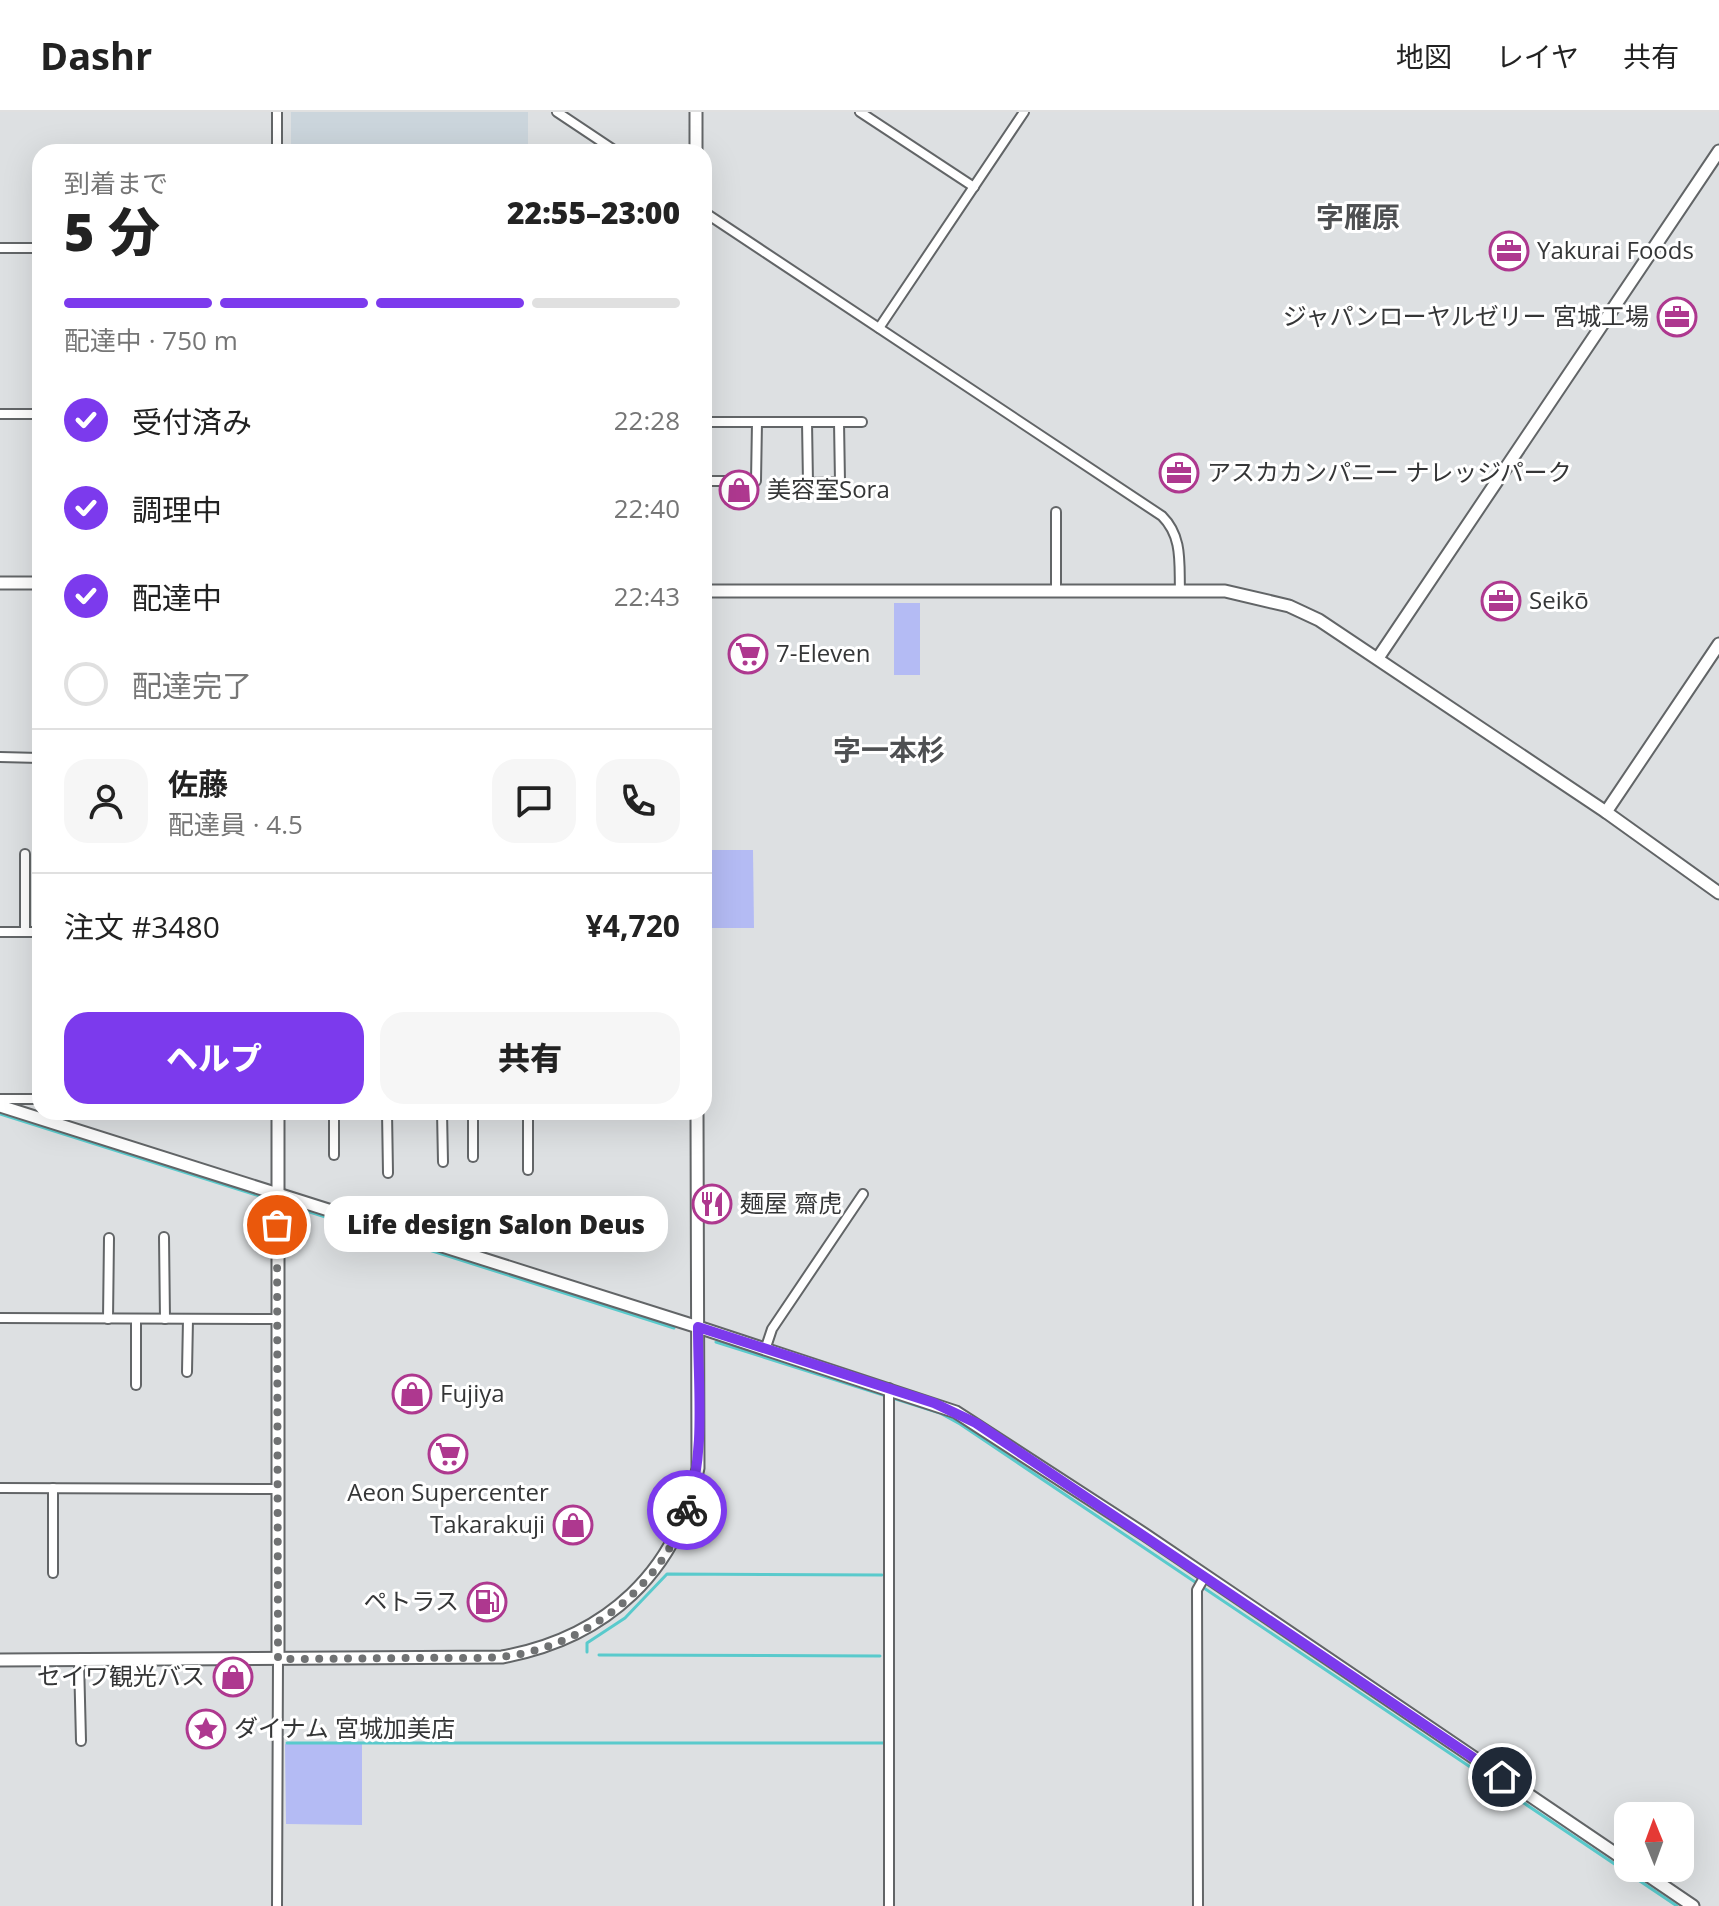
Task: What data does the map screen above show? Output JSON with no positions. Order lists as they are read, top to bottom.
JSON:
{
  "districts": ["字雁原", "字一本杉"],
  "places": {
    "office": [
      "Yakurai Foods",
      "ジャパンローヤルゼリー 宮城工場",
      "アスカカンパニー ナレッジパーク",
      "Seikō"
    ],
    "shop": [
      "美容室Sora",
      "Fujiya",
      "Takarakuji",
      "セイワ観光バス"
    ],
    "supermarket": ["7-Eleven", "Aeon Supercenter"],
    "restaurant": ["麺屋 齋虎"],
    "other": ["Life design Salon Deus"],
    "fuel station": ["ペトラス"],
    "place": ["ダイナム 宮城加美店"]
  },
  "north": "top",
  "page": {
    "header": "Dashr",
    "nav": ["地図", "レイヤ", "共有"],
    "heading": ["5 分", "到着まで", "22:55–23:00"],
    "panel": [
      "佐藤",
      "配達員 · 4.5",
      "注文 #3480",
      "¥4,720"
    ],
    "bar": "配達中 · 750 m",
    "list": [
      ["受付済み", "22:28"],
      ["調理中", "22:40"],
      ["配達中", "22:43"],
      "配達完了"
    ],
    "buttons": ["ヘルプ", "共有"],
    "bubble": "Life design Salon Deus"
  }
}
